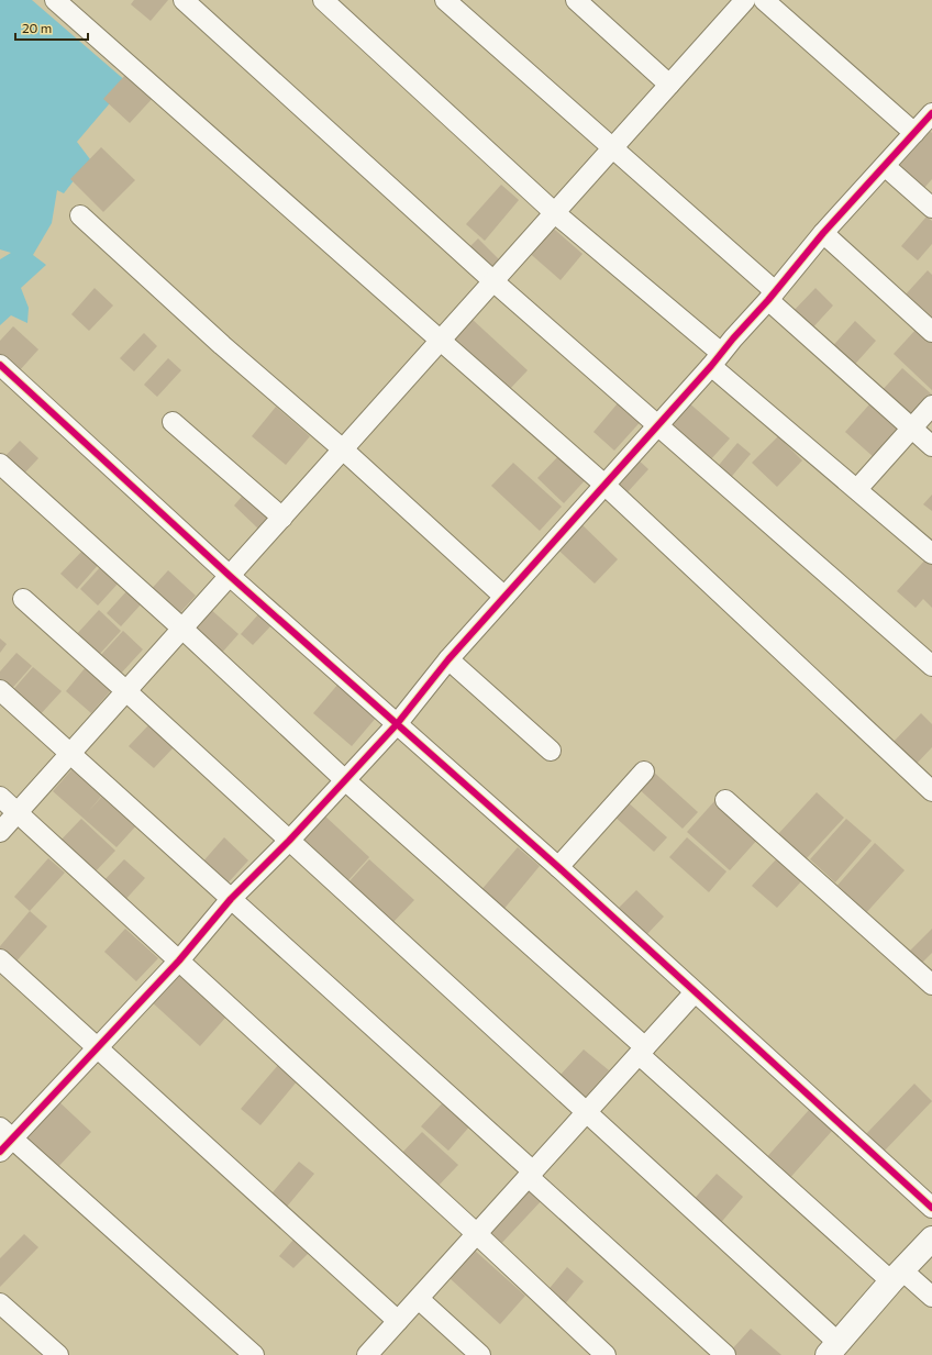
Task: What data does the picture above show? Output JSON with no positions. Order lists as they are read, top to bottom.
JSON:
{
  "scale_bar": "20 m"
}
